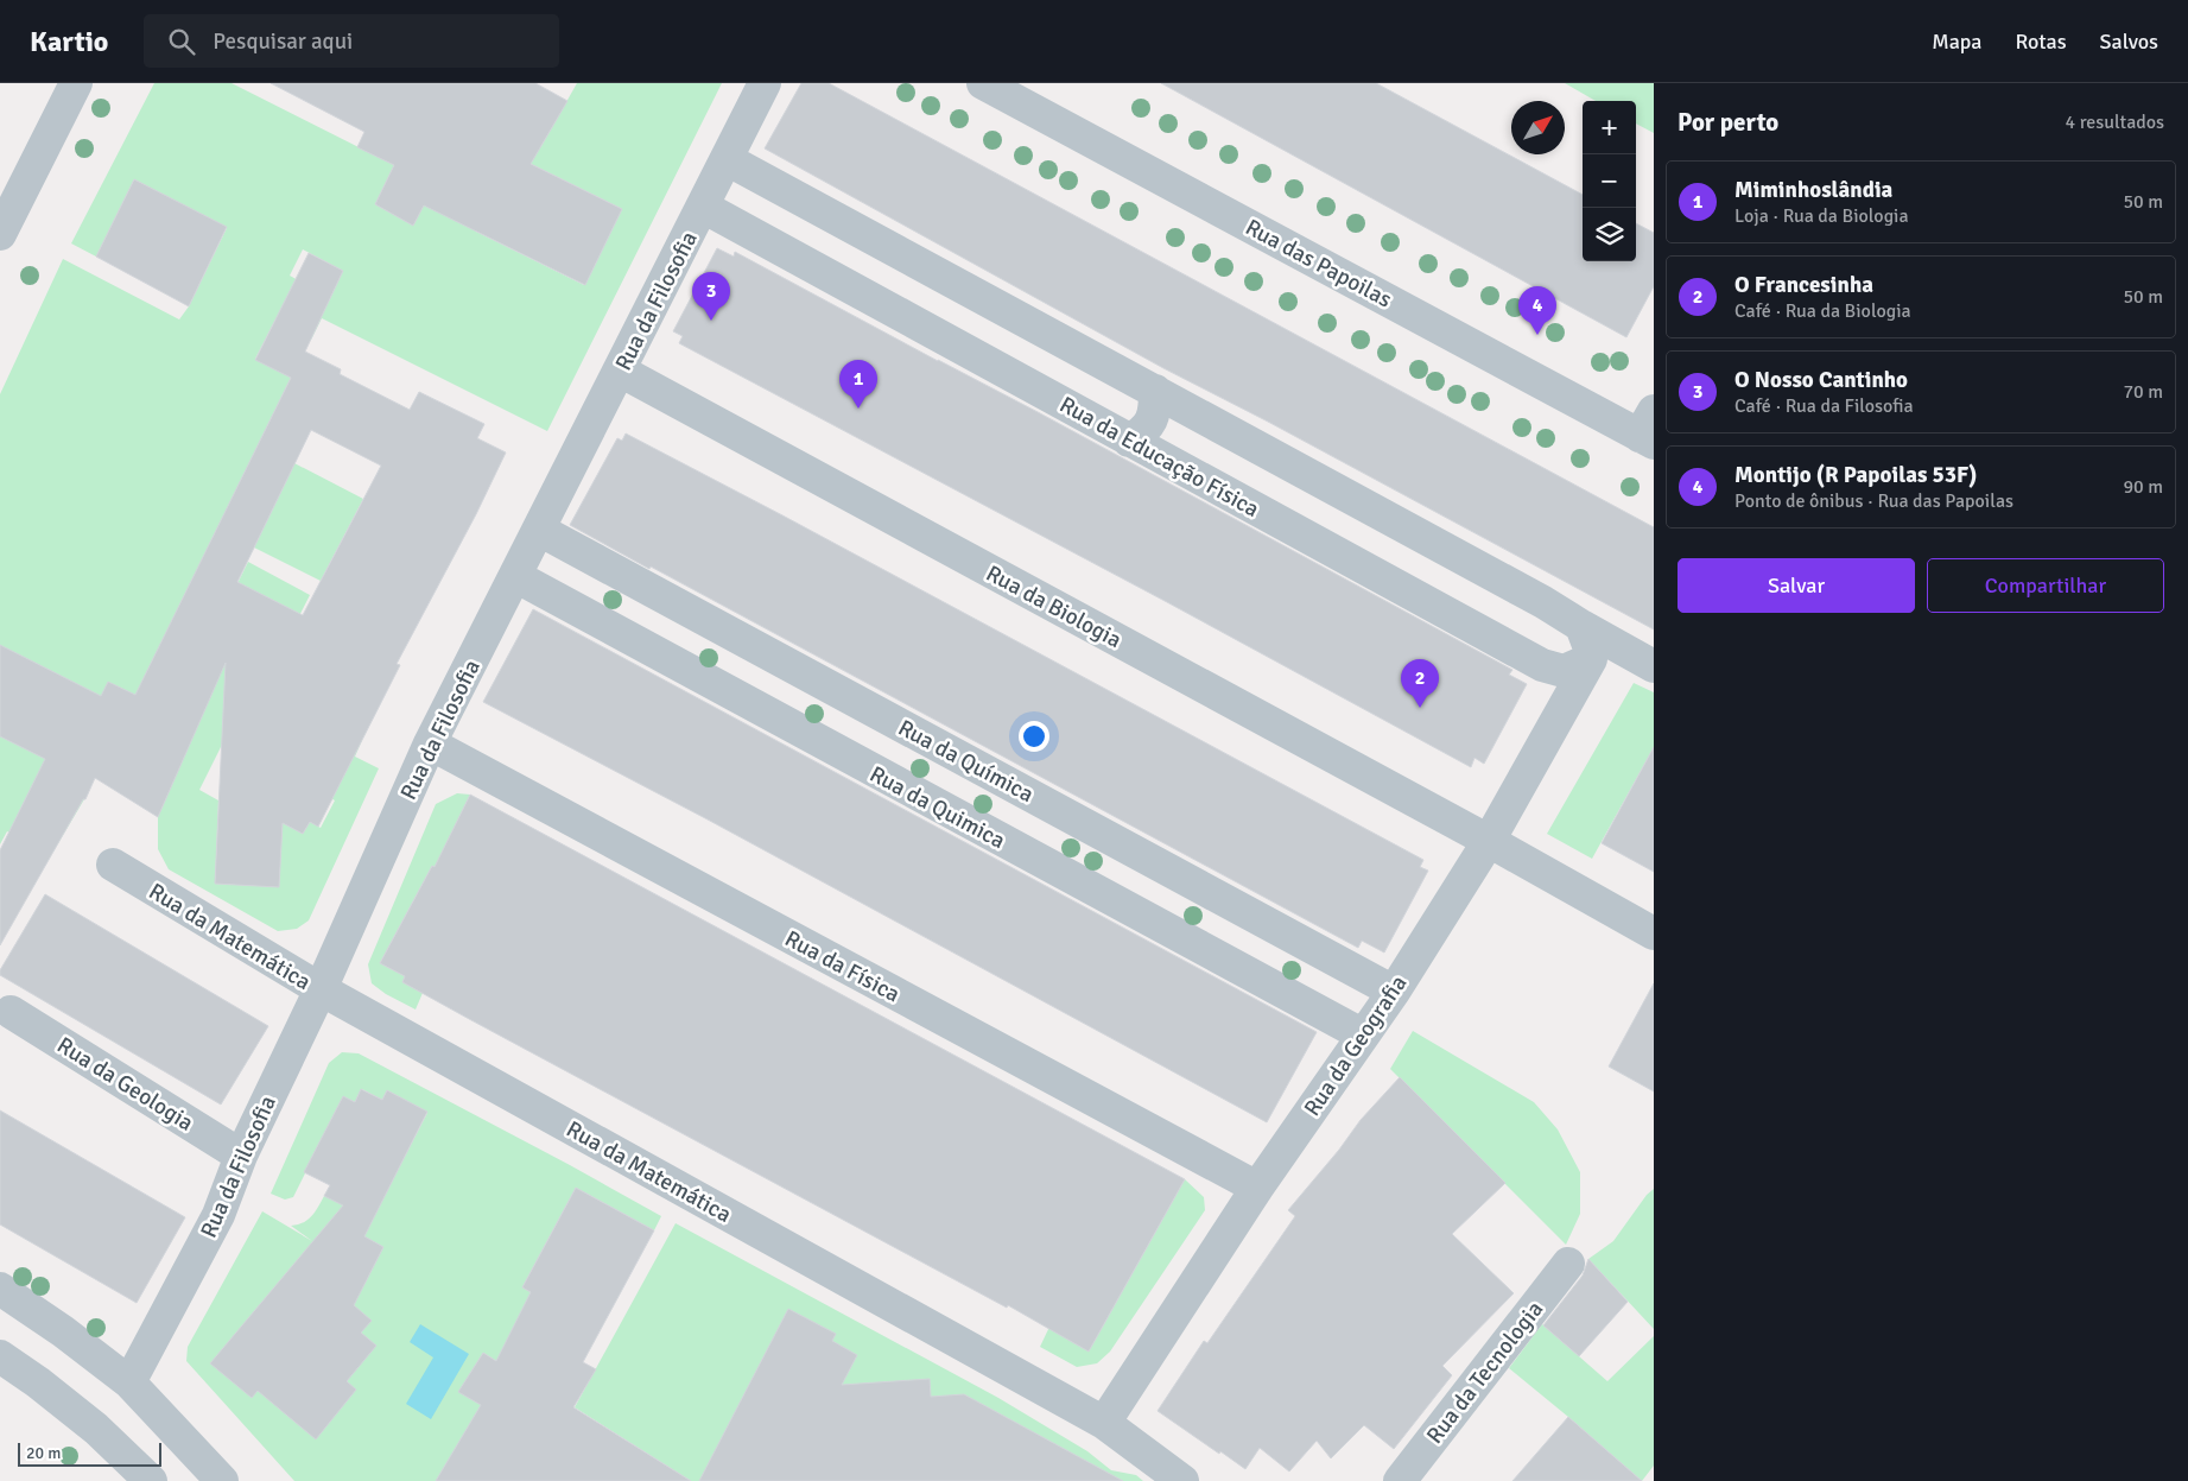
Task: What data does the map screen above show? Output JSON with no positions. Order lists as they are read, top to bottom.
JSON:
{
  "streets": {
    "street": [
      "Rua das Papoilas",
      "Rua da Filosofia",
      "Rua da Educação Física",
      "Rua da Biologia",
      "Rua da Química",
      "Rua da Quimica",
      "Rua da Matemática",
      "Rua da Física",
      "Rua da Geografia",
      "Rua da Geologia",
      "Rua da Tecnologia"
    ]
  },
  "crossings": [
    ["Rua da Filosofia", "Rua da Educação Física"],
    ["Rua da Filosofia", "Rua da Biologia"],
    ["Rua da Filosofia", "Rua da Química"],
    ["Rua da Filosofia", "Rua da Quimica"],
    ["Rua da Filosofia", "Rua da Matemática"],
    ["Rua da Filosofia", "Rua da Física"],
    ["Rua da Filosofia", "Rua da Geologia"],
    ["Rua da Educação Física", "Rua da Geografia"],
    ["Rua da Biologia", "Rua da Geografia"],
    ["Rua da Química", "Rua da Geografia"],
    ["Rua da Quimica", "Rua da Geografia"],
    ["Rua da Matemática", "Rua da Geografia"],
    ["Rua da Física", "Rua da Geografia"]
  ],
  "scale_bar": "20 m",
  "north": "top right",
  "page": {
    "header": "Kartio",
    "search": "Pesquisar aqui",
    "nav": ["Mapa", "Rotas", "Salvos"],
    "heading": ["Por perto", "4 resultados"],
    "map_buttons": ["+", "−"],
    "list": [
      {
        "mark": "1",
        "name": "Miminhoslândia",
        "note": "Loja · Rua da Biologia",
        "value": "50 m"
      },
      {
        "mark": "2",
        "name": "O Francesinha",
        "note": "Café · Rua da Biologia",
        "value": "50 m"
      },
      {
        "mark": "3",
        "name": "O Nosso Cantinho",
        "note": "Café · Rua da Filosofia",
        "value": "70 m"
      },
      {
        "mark": "4",
        "name": "Montijo (R Papoilas 53F)",
        "note": "Ponto de ônibus · Rua das Papoilas",
        "value": "90 m"
      }
    ],
    "pins": [
      "3",
      "4",
      "1",
      "2"
    ],
    "buttons": ["Salvar", "Compartilhar"],
    "scale": "20 m"
  }
}
